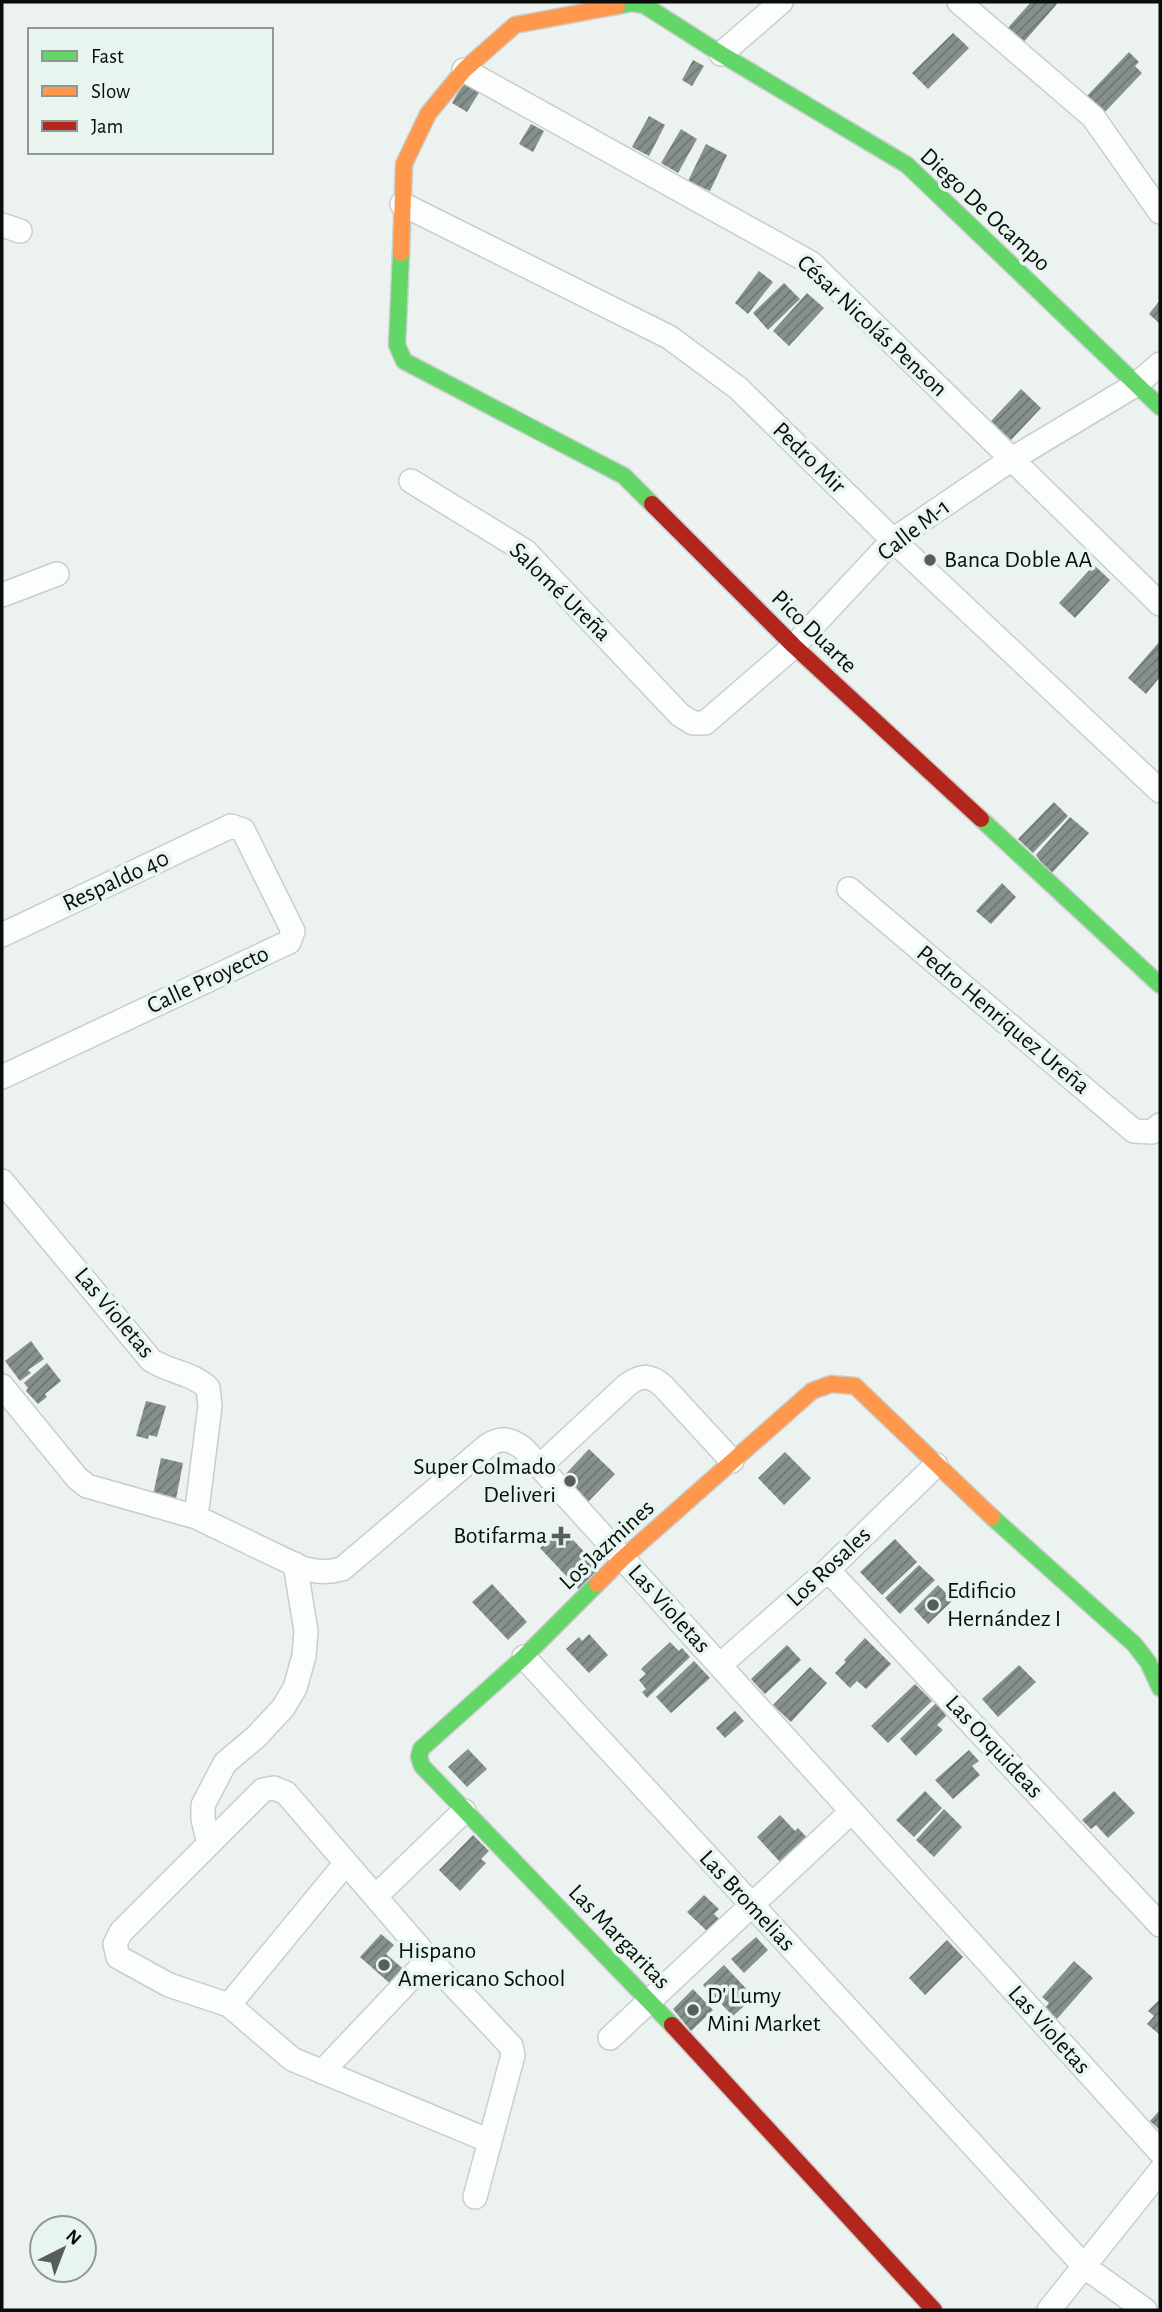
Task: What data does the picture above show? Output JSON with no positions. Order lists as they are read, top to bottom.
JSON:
{
  "streets": {
    "street": [
      "Diego De Ocampo",
      "César Nicolás Penson",
      "Pedro Mir",
      "Calle M-1",
      "Salomé Ureña",
      "Pico Duarte",
      "Respaldo 40",
      "Calle Proyecto",
      "Pedro Henriquez Ureña",
      "Las Violetas",
      "Los Jazmines",
      "Los Rosales",
      "Las Orquideas",
      "Las Bromelias",
      "Las Margaritas"
    ]
  },
  "crossings": [
    ["Diego De Ocampo", "César Nicolás Penson"],
    ["Diego De Ocampo", "Pedro Mir"],
    ["Diego De Ocampo", "Calle M-1"],
    ["Diego De Ocampo", "Pico Duarte"],
    ["César Nicolás Penson", "Calle M-1"],
    ["Pedro Mir", "Calle M-1"],
    ["Calle M-1", "Salomé Ureña"],
    ["Calle M-1", "Pico Duarte"],
    ["Respaldo 40", "Calle Proyecto"],
    ["Las Violetas", "Los Jazmines"],
    ["Las Violetas", "Los Rosales"],
    ["Los Jazmines", "Los Rosales"],
    ["Los Jazmines", "Las Bromelias"],
    ["Los Jazmines", "Las Margaritas"],
    ["Los Rosales", "Las Orquideas"]
  ],
  "places": {
    "other": [
      "Banca Doble AA",
      "Super Colmado Deliveri",
      "Edificio Hernández I",
      "Hispano Americano School",
      "D' Lumy Mini Market"
    ],
    "health": ["Botifarma"]
  },
  "legend": ["Fast", "Slow", "Jam"],
  "north": "top right"
}
